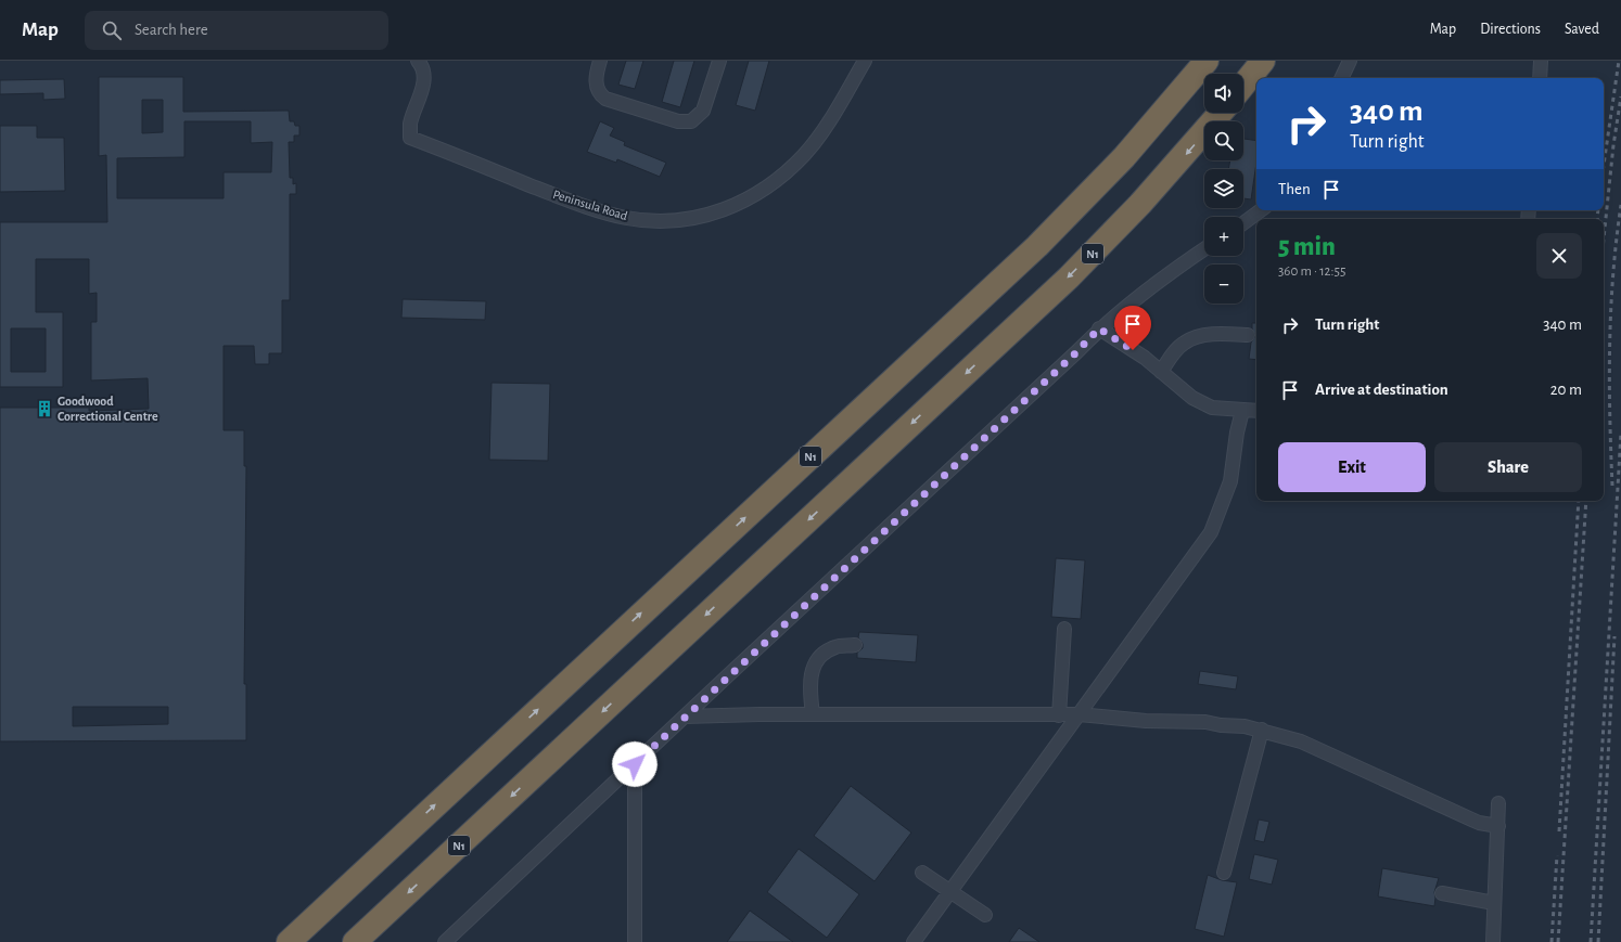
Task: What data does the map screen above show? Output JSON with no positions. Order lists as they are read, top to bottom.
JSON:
{
  "streets": {
    "highway": ["N1"],
    "street": ["Peninsula Road"]
  },
  "places": {
    "building": ["Goodwood Correctional Centre"]
  },
  "page": {
    "header": "Map",
    "search": "Search here",
    "nav": ["Map", "Directions", "Saved"],
    "map_buttons": ["+", "−"],
    "turn": ["340 m", "Turn right"],
    "then": "Then",
    "heading": ["5 min", "360 m · 12:55"],
    "list": [
      {
        "name": "Turn right",
        "value": "340 m"
      },
      {
        "name": "Arrive at destination",
        "value": "20 m"
      }
    ],
    "buttons": ["Exit", "Share"]
  }
}
